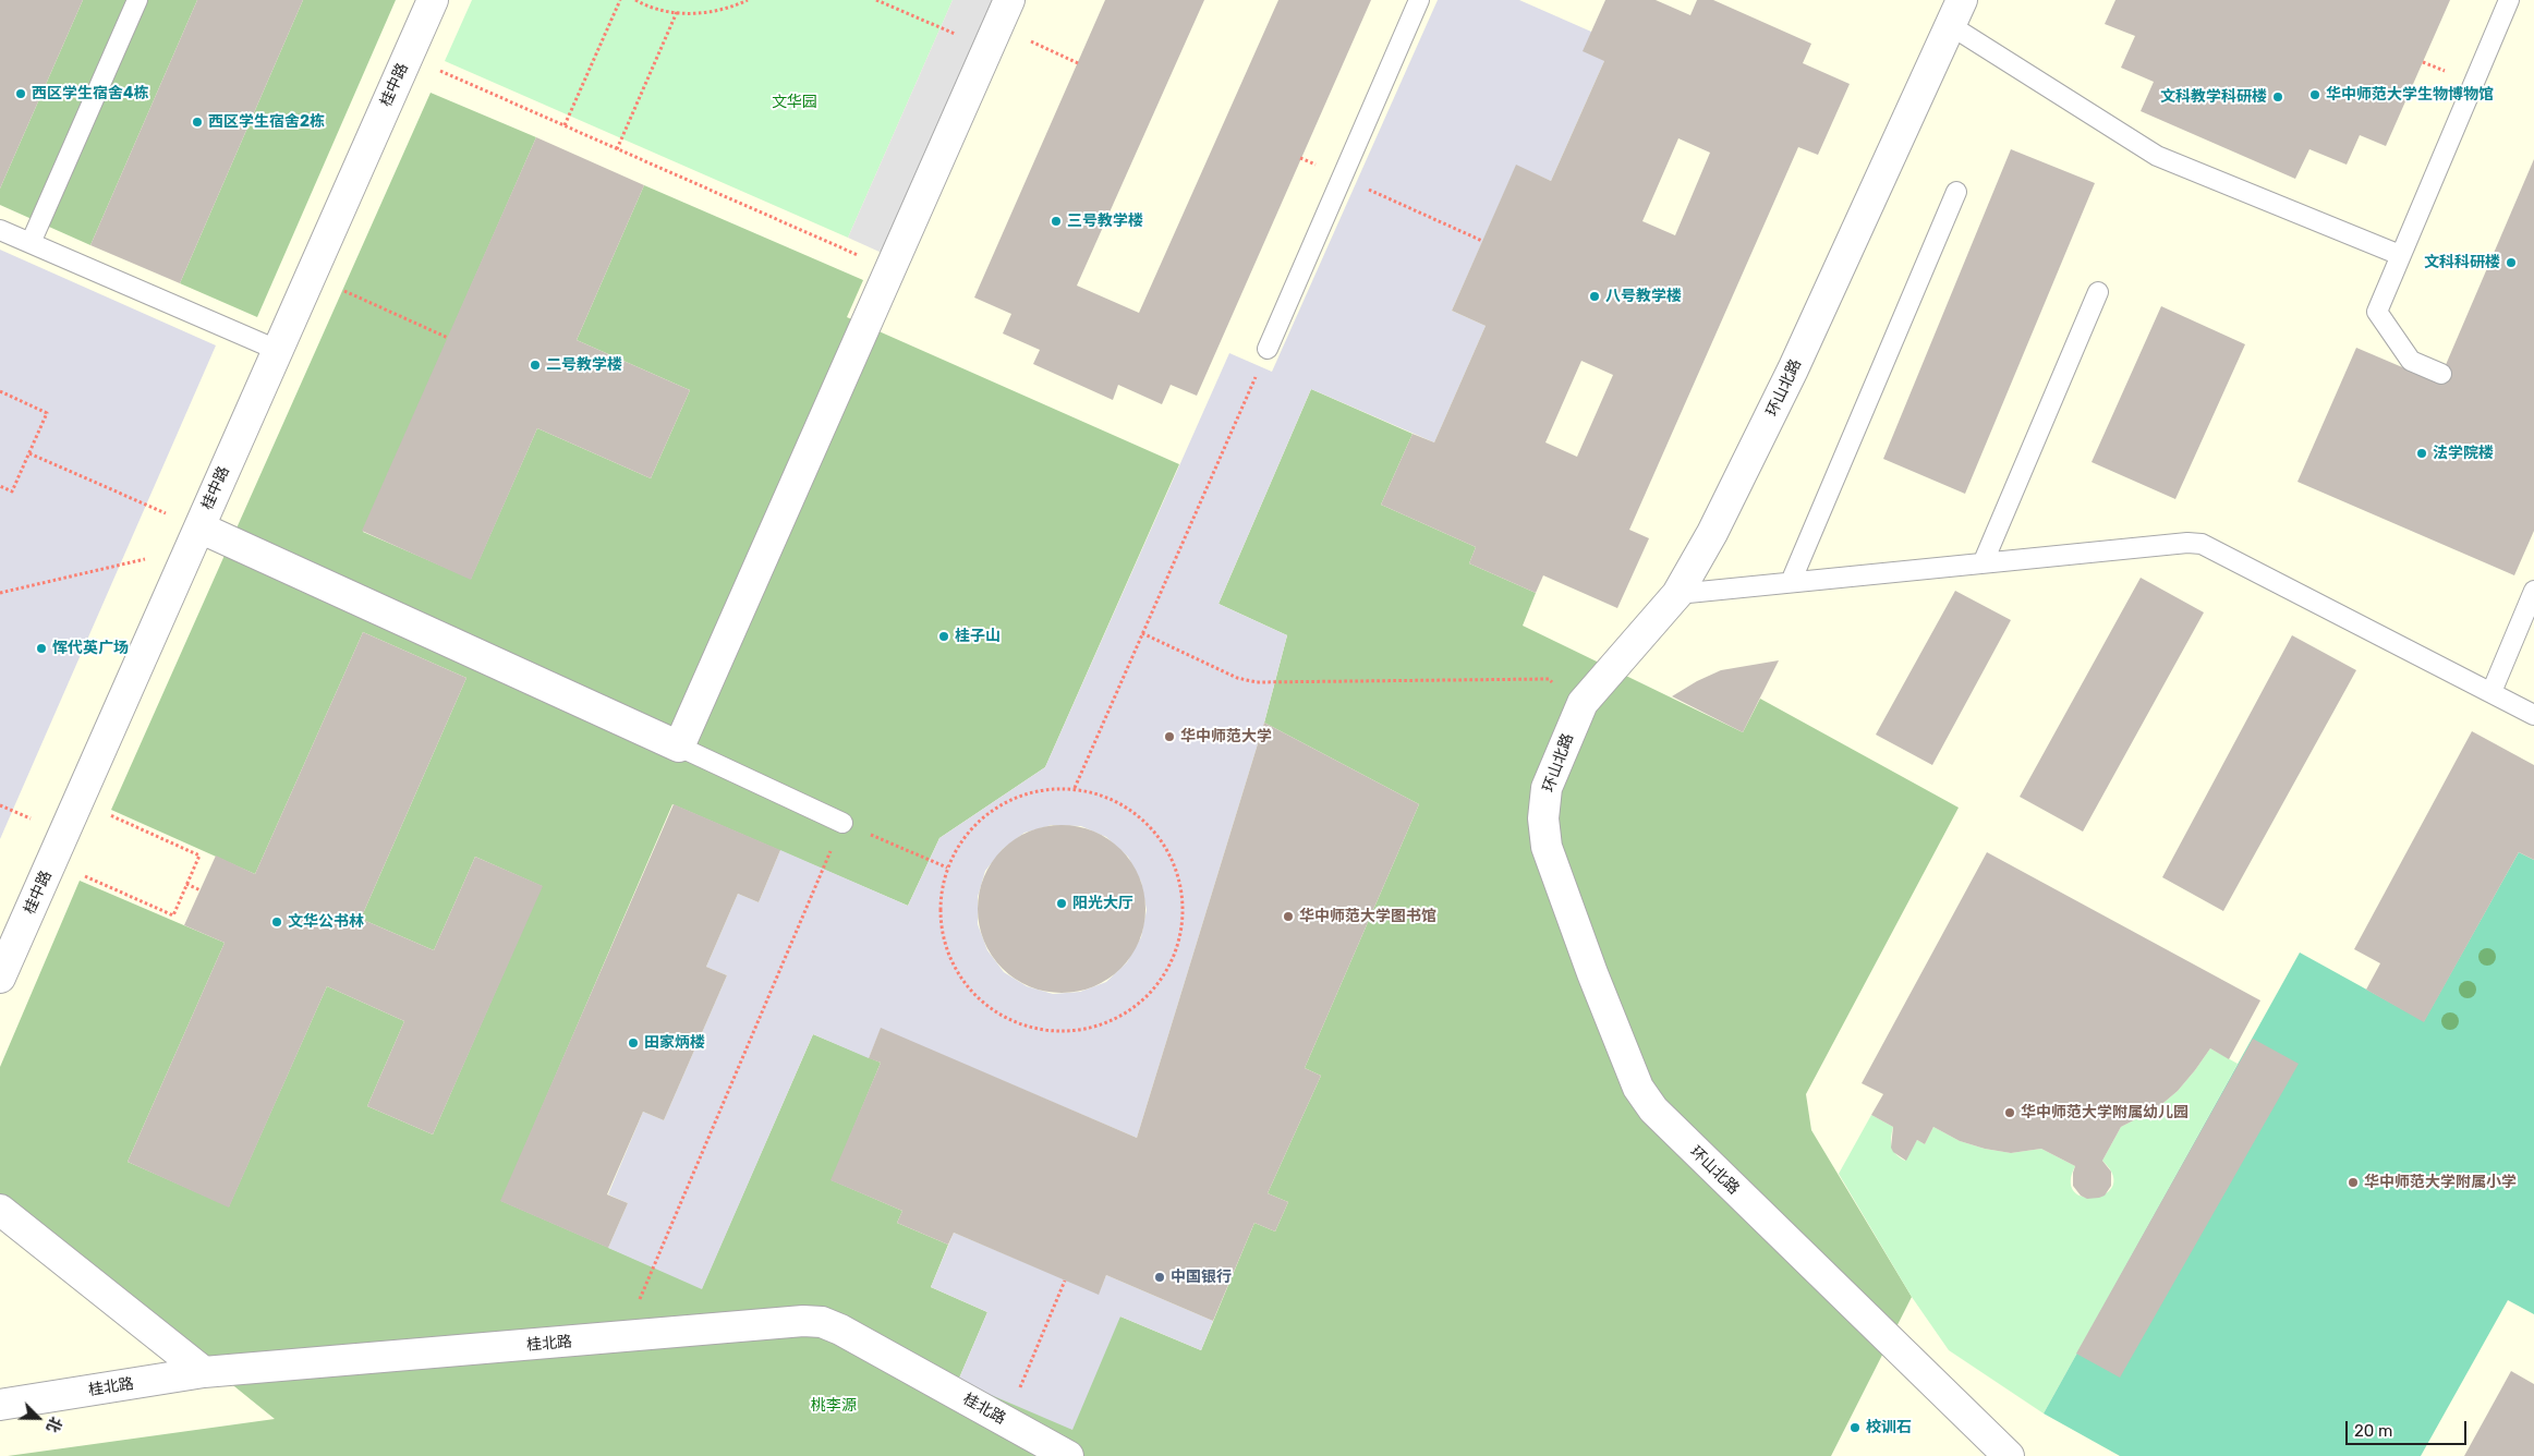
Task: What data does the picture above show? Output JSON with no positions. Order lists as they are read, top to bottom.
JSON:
{
  "streets": {
    "street": ["桂中路", "环山北路", "桂北路"]
  },
  "parks": ["文华园", "桃李源"],
  "places": [
    "西区学生宿舍4栋",
    "华中师范大学生物博物馆",
    "文科教学科研楼",
    "西区学生宿舍2栋",
    "三号教学楼",
    "文科科研楼",
    "八号教学楼",
    "二号教学楼",
    "法学院楼",
    "桂子山",
    "恽代英广场",
    "华中师范大学",
    "阳光大厅",
    "华中师范大学图书馆",
    "文华公书林",
    "田家炳楼",
    "华中师范大学附属幼儿园",
    "华中师范大学附属小学",
    "中国银行",
    "校训石"
  ],
  "scale_bar": "20 m",
  "north": "bottom right"
}
